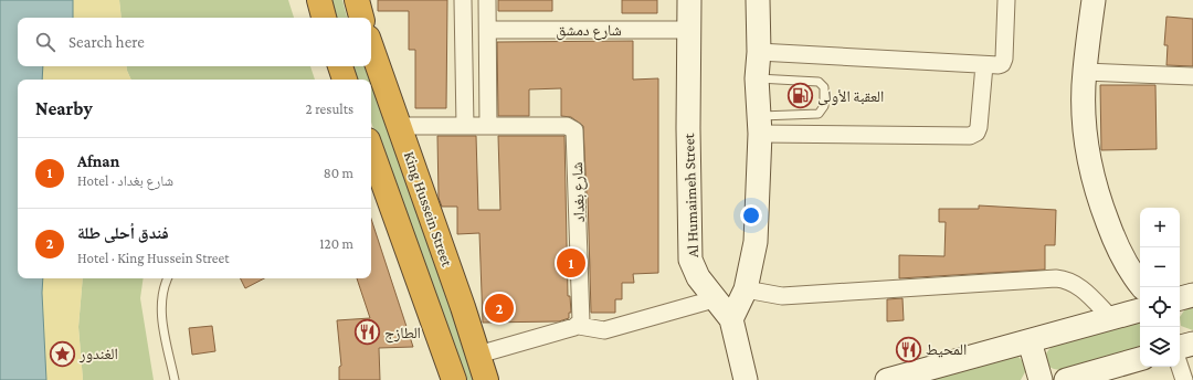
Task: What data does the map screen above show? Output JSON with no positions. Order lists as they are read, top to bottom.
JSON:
{
  "streets": {
    "highway": ["King Hussein Street"],
    "street": ["شارع دمشق", "شارع بغداد", "Al Humaimeh Street"]
  },
  "crossings": [
    ["شارع دمشق", "Al Humaimeh Street"],
    ["شارع بغداد", "King Hussein Street"]
  ],
  "places": {
    "fuel station": ["العقبة الأولى"],
    "restaurant": ["الطازج", "المحيط"],
    "place": ["الغندور"]
  },
  "page": {
    "search": "Search here",
    "heading": ["Nearby", "2 results"],
    "list": [
      {
        "mark": "1",
        "name": "Afnan",
        "note": "Hotel · شارع بغداد",
        "value": "80 m"
      },
      {
        "mark": "2",
        "name": "فندق أحلى طلة",
        "note": "Hotel · King Hussein Street",
        "value": "120 m"
      }
    ],
    "map_buttons": ["+", "−"],
    "pins": ["1", "2"]
  }
}
